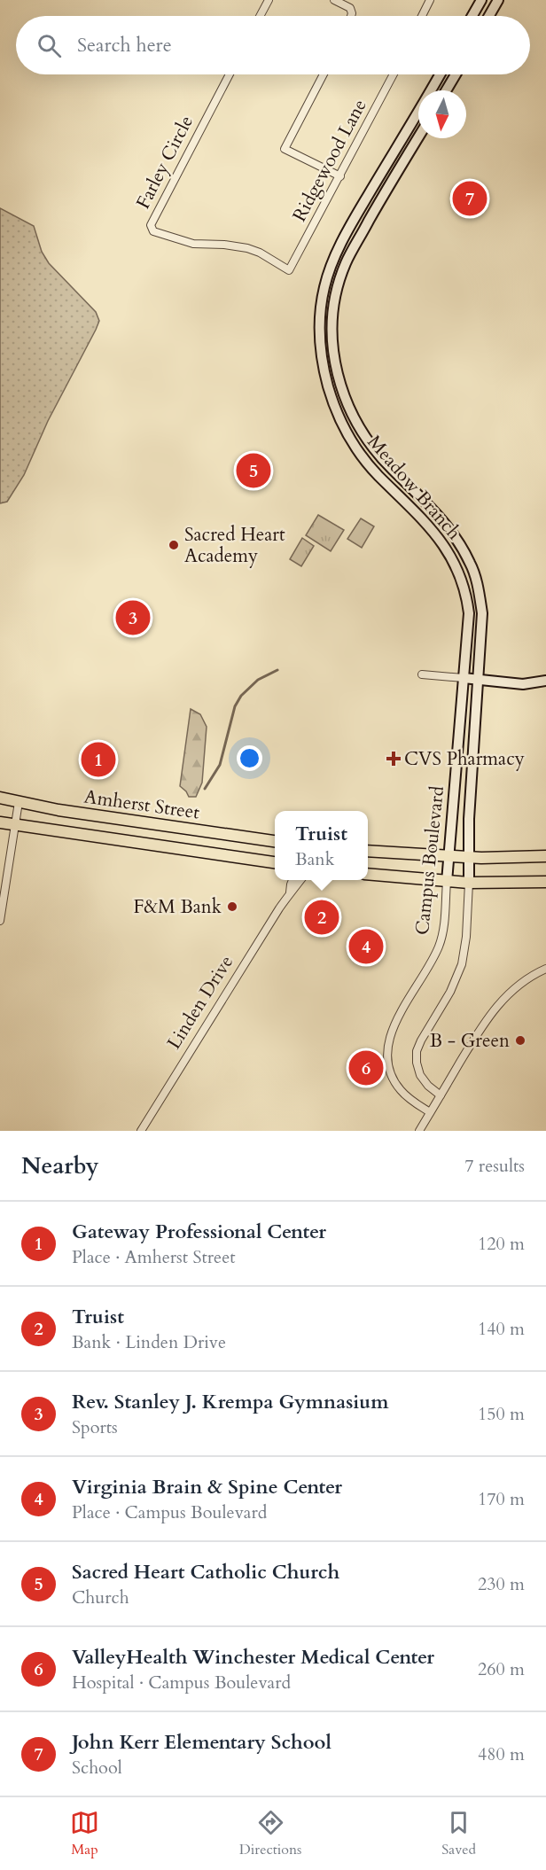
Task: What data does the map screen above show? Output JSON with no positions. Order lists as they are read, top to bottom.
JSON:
{
  "streets": {
    "main road": ["Meadow Branch", "Amherst Street", "Campus Boulevard"],
    "street": ["Ridgewood Lane", "Farley Circle", "Linden Drive"]
  },
  "crossings": [
    ["Ridgewood Lane", "Farley Circle"],
    ["Meadow Branch", "Campus Boulevard"]
  ],
  "places": {
    "other": ["Sacred Heart Academy", "F&M Bank", "B - Green"],
    "health": ["CVS Pharmacy"]
  },
  "north": "bottom",
  "page": {
    "search": "Search here",
    "pins": [
      "7",
      "5",
      "3",
      "1",
      "2",
      "4",
      "6"
    ],
    "popup": ["Truist", "Bank"],
    "heading": ["Nearby", "7 results"],
    "list": [
      {
        "mark": "1",
        "name": "Gateway Professional Center",
        "note": "Place · Amherst Street",
        "value": "120 m"
      },
      {
        "mark": "2",
        "name": "Truist",
        "note": "Bank · Linden Drive",
        "value": "140 m"
      },
      {
        "mark": "3",
        "name": "Rev. Stanley J. Krempa Gymnasium",
        "note": "Sports",
        "value": "150 m"
      },
      {
        "mark": "4",
        "name": "Virginia Brain & Spine Center",
        "note": "Place · Campus Boulevard",
        "value": "170 m"
      },
      {
        "mark": "5",
        "name": "Sacred Heart Catholic Church",
        "note": "Church",
        "value": "230 m"
      },
      {
        "mark": "6",
        "name": "ValleyHealth Winchester Medical Center",
        "note": "Hospital · Campus Boulevard",
        "value": "260 m"
      },
      {
        "mark": "7",
        "name": "John Kerr Elementary School",
        "note": "School",
        "value": "480 m"
      }
    ],
    "nav": ["Map", "Directions", "Saved"]
  }
}
